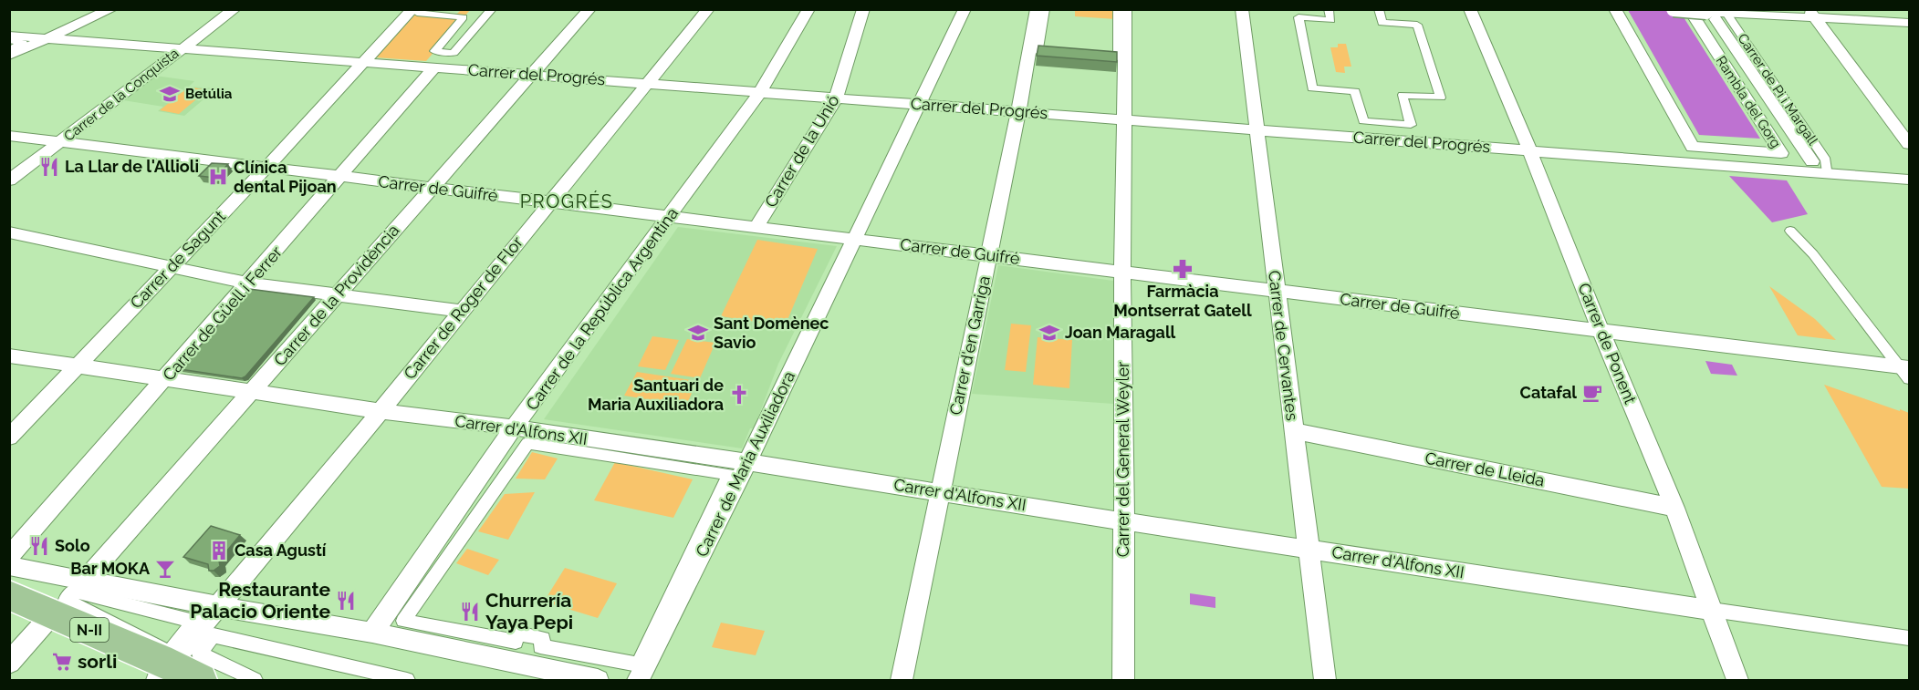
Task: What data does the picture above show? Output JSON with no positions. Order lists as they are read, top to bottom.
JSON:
{
  "streets": {
    "main road": ["N-II"],
    "street": [
      "Carrer del Progrés",
      "Carrer de la Conquista",
      "Rambla del Gorg",
      "Carrer de la Unió",
      "Carrer de Guifré",
      "Carrer de Sagunt",
      "Carrer de la Providència",
      "Carrer de Roger de Flor",
      "Carrer de la República Argentina",
      "Carrer de Güell i Ferrer",
      "Carrer de Ponent",
      "Carrer d'en Garriga",
      "Carrer de Cervantes",
      "Carrer d'Alfons XII",
      "Carrer del General Weyler",
      "Carrer de Maria Auxiliadora",
      "Carrer de Lleida"
    ]
  },
  "crossings": [
    ["Carrer del Progrés", "Carrer de la Conquista"],
    ["Carrer del Progrés", "Carrer de la Unió"],
    ["Carrer del Progrés", "Carrer de Sagunt"],
    ["Carrer del Progrés", "Carrer de la Providència"],
    ["Carrer del Progrés", "Carrer de Roger de Flor"],
    ["Carrer del Progrés", "Carrer de la República Argentina"],
    ["Carrer del Progrés", "Carrer de Güell i Ferrer"],
    ["Carrer del Progrés", "Carrer de Ponent"],
    ["Carrer del Progrés", "Carrer d'en Garriga"],
    ["Carrer del Progrés", "Carrer de Cervantes"],
    ["Carrer del Progrés", "Carrer del General Weyler"],
    ["Carrer del Progrés", "Carrer de Maria Auxiliadora"],
    ["Carrer de la Conquista", "Carrer de Guifré"],
    ["Carrer de la Unió", "Carrer de Guifré"],
    ["Carrer de Guifré", "Carrer de Sagunt"],
    ["Carrer de Guifré", "Carrer de la Providència"],
    ["Carrer de Guifré", "Carrer de Roger de Flor"],
    ["Carrer de Guifré", "Carrer de la República Argentina"],
    ["Carrer de Guifré", "Carrer de Güell i Ferrer"],
    ["Carrer de Guifré", "Carrer de Ponent"],
    ["Carrer de Guifré", "Carrer d'en Garriga"],
    ["Carrer de Guifré", "Carrer de Cervantes"],
    ["Carrer de Guifré", "Carrer del General Weyler"],
    ["Carrer de Guifré", "Carrer de Maria Auxiliadora"],
    ["Carrer de Sagunt", "Carrer d'Alfons XII"],
    ["Carrer de la Providència", "Carrer d'Alfons XII"],
    ["Carrer de Roger de Flor", "Carrer d'Alfons XII"],
    ["Carrer de Roger de Flor", "N-II"],
    ["Carrer de la República Argentina", "Carrer d'Alfons XII"],
    ["Carrer de Güell i Ferrer", "Carrer d'Alfons XII"],
    ["Carrer de Ponent", "Carrer d'Alfons XII"],
    ["Carrer de Ponent", "Carrer de Lleida"],
    ["Carrer d'en Garriga", "Carrer d'Alfons XII"],
    ["Carrer de Cervantes", "Carrer d'Alfons XII"],
    ["Carrer de Cervantes", "Carrer de Lleida"],
    ["Carrer d'Alfons XII", "Carrer del General Weyler"],
    ["Carrer d'Alfons XII", "Carrer de Maria Auxiliadora"]
  ],
  "districts": ["PROGRÉS"],
  "places": {
    "school or university": ["Betúlia", "Sant Domènec Savio", "Joan Maragall"],
    "restaurant": [
      "La Llar de l'Allioli",
      "Solo",
      "Restaurante Palacio Oriente",
      "Churrería Yaya Pepi"
    ],
    "hospital": ["Clínica dental Pijoan"],
    "pharmacy": ["Farmàcia Montserrat Gatell"],
    "cafe": ["Catafal"],
    "church": ["Santuari de Maria Auxiliadora"],
    "building": ["Casa Agustí"],
    "bar": ["Bar MOKA"],
    "supermarket": ["sorli"]
  }
}
